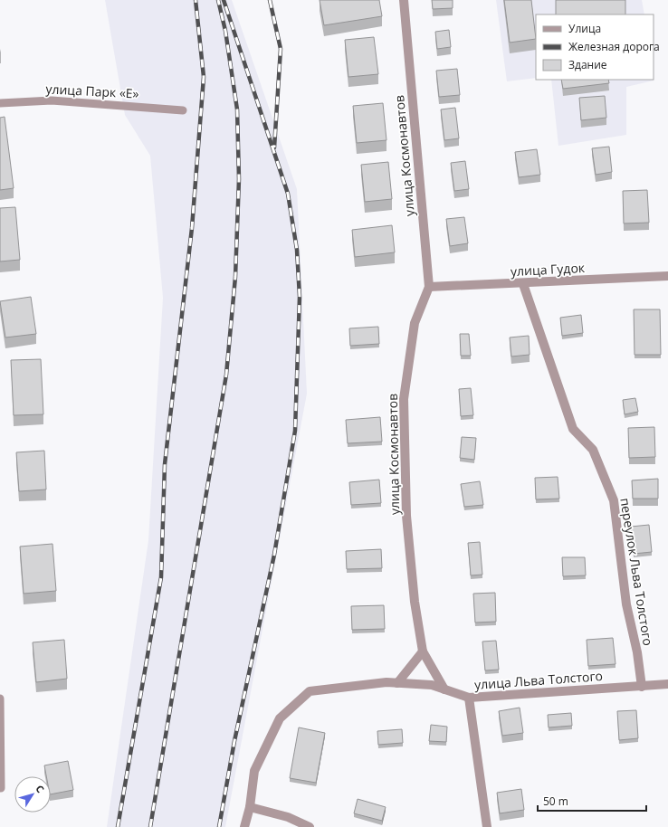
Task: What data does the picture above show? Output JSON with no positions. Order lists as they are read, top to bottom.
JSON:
{
  "streets": {
    "street": [
      "улица Космонавтов",
      "улица Гудок",
      "переулок Льва Толстого",
      "улица Льва Толстого"
    ],
    "lane": ["улица Парк «Е»"]
  },
  "crossings": [
    ["улица Космонавтов", "улица Гудок"],
    ["улица Космонавтов", "улица Льва Толстого"],
    ["улица Гудок", "переулок Льва Толстого"],
    ["переулок Льва Толстого", "улица Льва Толстого"]
  ],
  "legend": ["Улица", "Железная дорога", "Здание"],
  "scale_bar": "50 m",
  "north": "top right"
}
